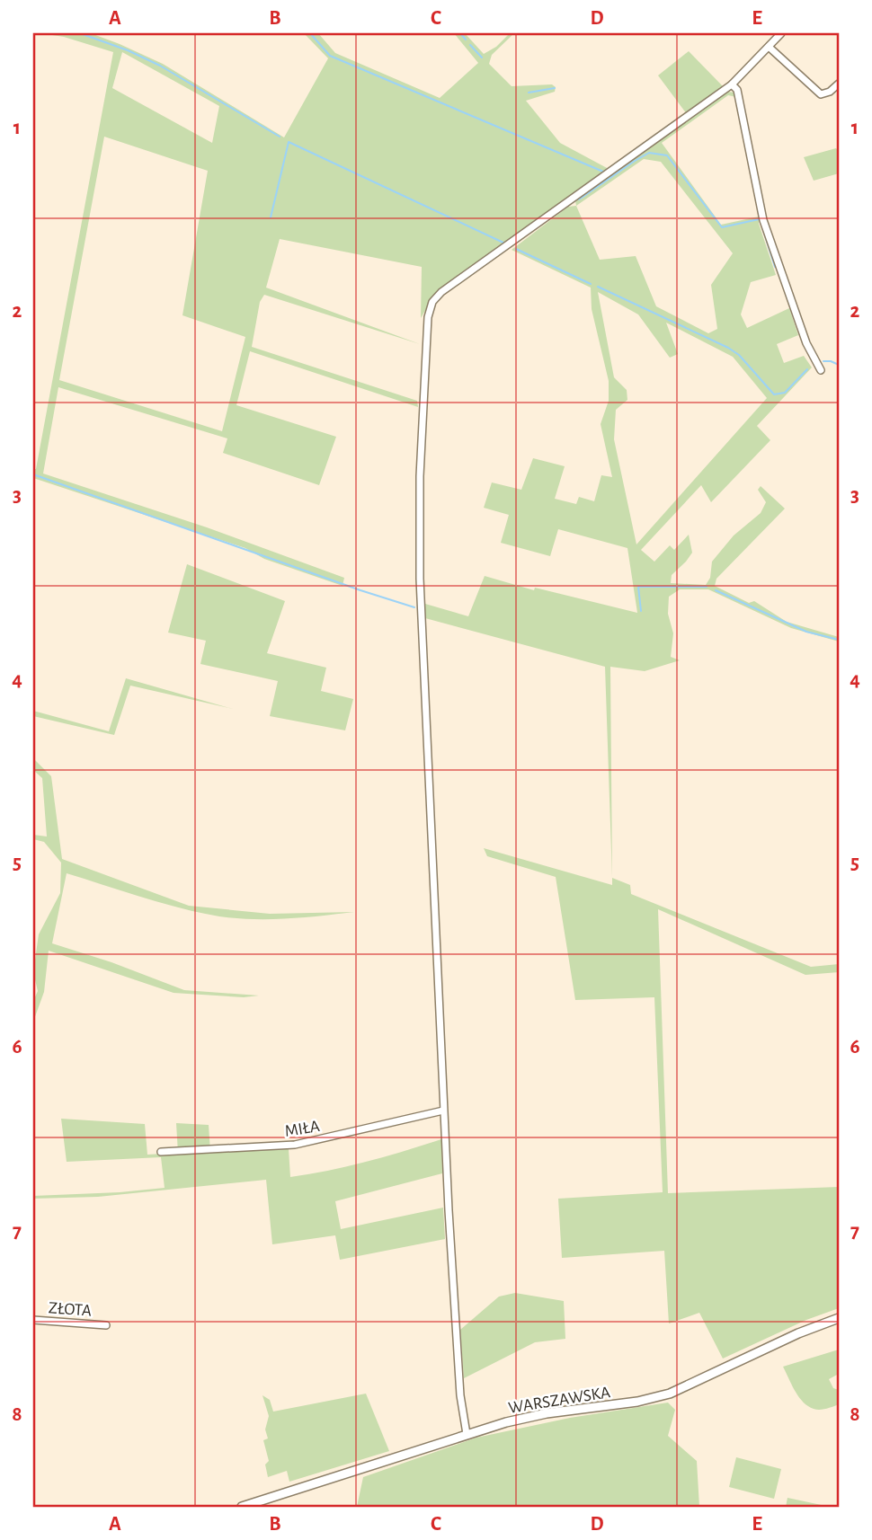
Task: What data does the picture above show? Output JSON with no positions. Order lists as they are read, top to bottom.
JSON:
{
  "streets": {
    "main road": ["WARSZAWSKA"],
    "street": ["MIŁA", "ZŁOTA"]
  },
  "grid": {
    "columns": [
      "A",
      "B",
      "C",
      "D",
      "E"
    ],
    "rows": [
      "1",
      "2",
      "3",
      "4",
      "5",
      "6",
      "7",
      "8"
    ]
  }
}
